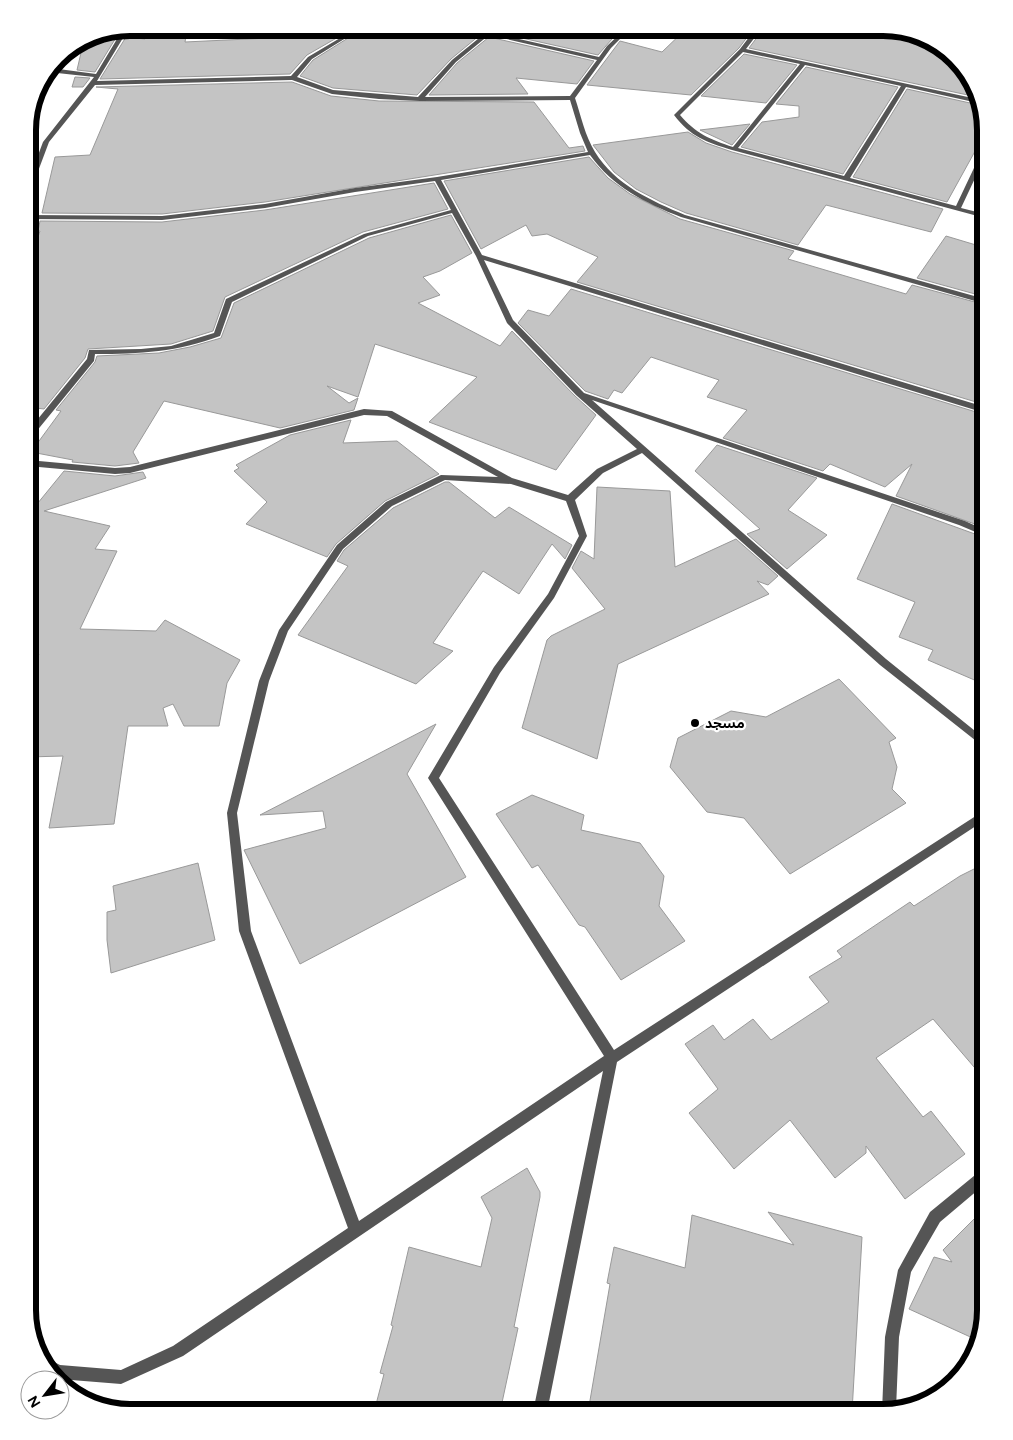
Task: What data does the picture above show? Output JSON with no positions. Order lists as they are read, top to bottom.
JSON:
{
  "places": ["مسجد"],
  "north": "bottom left"
}
